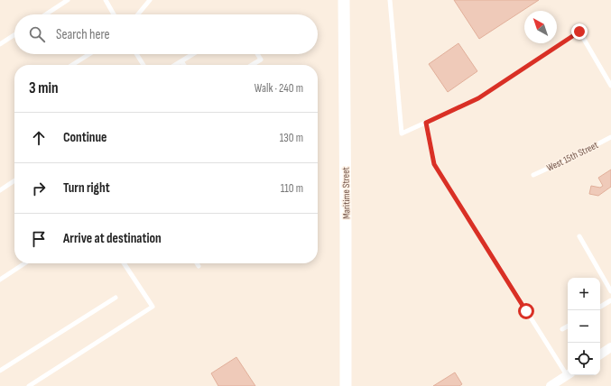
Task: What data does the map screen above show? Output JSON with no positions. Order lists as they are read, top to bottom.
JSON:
{
  "streets": {
    "main road": ["Maritime Street"],
    "lane": ["West 15th Street"]
  },
  "north": "top left",
  "page": {
    "search": "Search here",
    "heading": ["3 min", "Walk · 240 m"],
    "list": [
      ["Continue", "130 m"],
      ["Turn right", "110 m"],
      "Arrive at destination"
    ],
    "map_buttons": ["+", "−"]
  }
}
